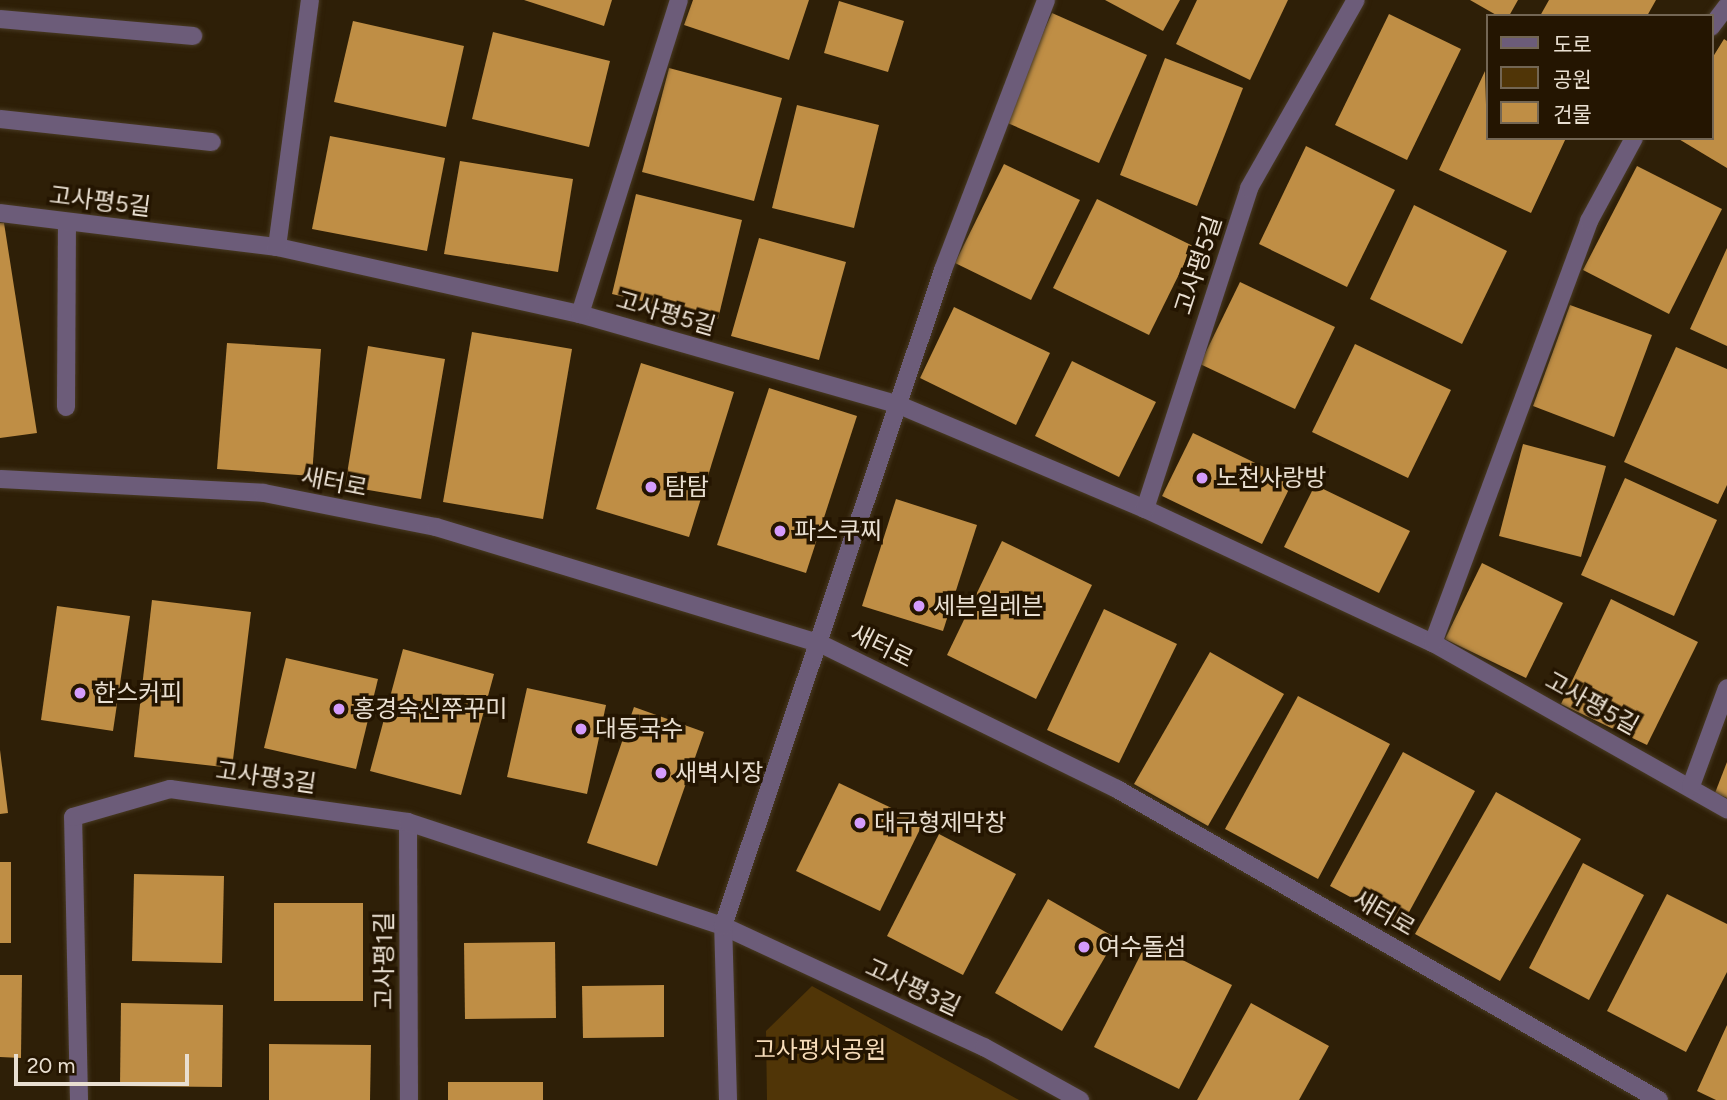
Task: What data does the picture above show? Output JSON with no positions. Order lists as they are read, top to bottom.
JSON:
{
  "streets": {
    "street": [
      "고사평5길",
      "새터로",
      "고사평3길",
      "고사평1길"
    ]
  },
  "crossings": [
    ["고사평3길", "고사평1길"]
  ],
  "parks": ["고사평서공원"],
  "places": [
    "노천사랑방",
    "탐탐",
    "파스쿠찌",
    "세븐일레븐",
    "한스커피",
    "홍경숙신쭈꾸미",
    "대동국수",
    "새벽시장",
    "대구형제막창",
    "여수돌섬"
  ],
  "legend": ["도로", "공원", "건물"],
  "scale_bar": "20 m"
}
